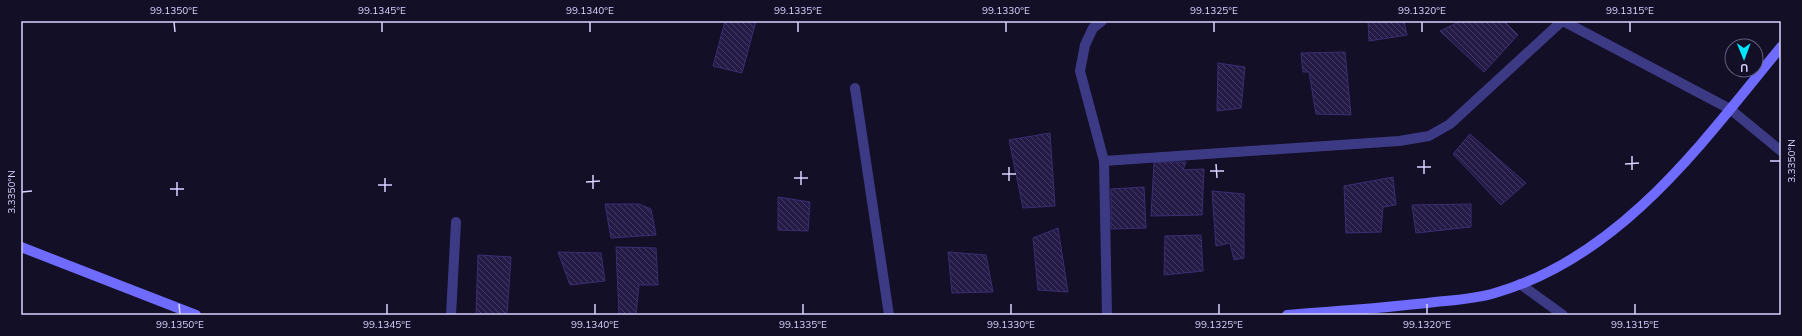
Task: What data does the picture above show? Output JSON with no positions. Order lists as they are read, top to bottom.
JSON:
{
  "north": "bottom",
  "coordinates": [
    "99.1350°E",
    "99.1345°E",
    "99.1340°E",
    "99.1335°E",
    "99.1330°E",
    "99.1325°E",
    "99.1320°E",
    "99.1315°E",
    "3.3350°N"
  ]
}
